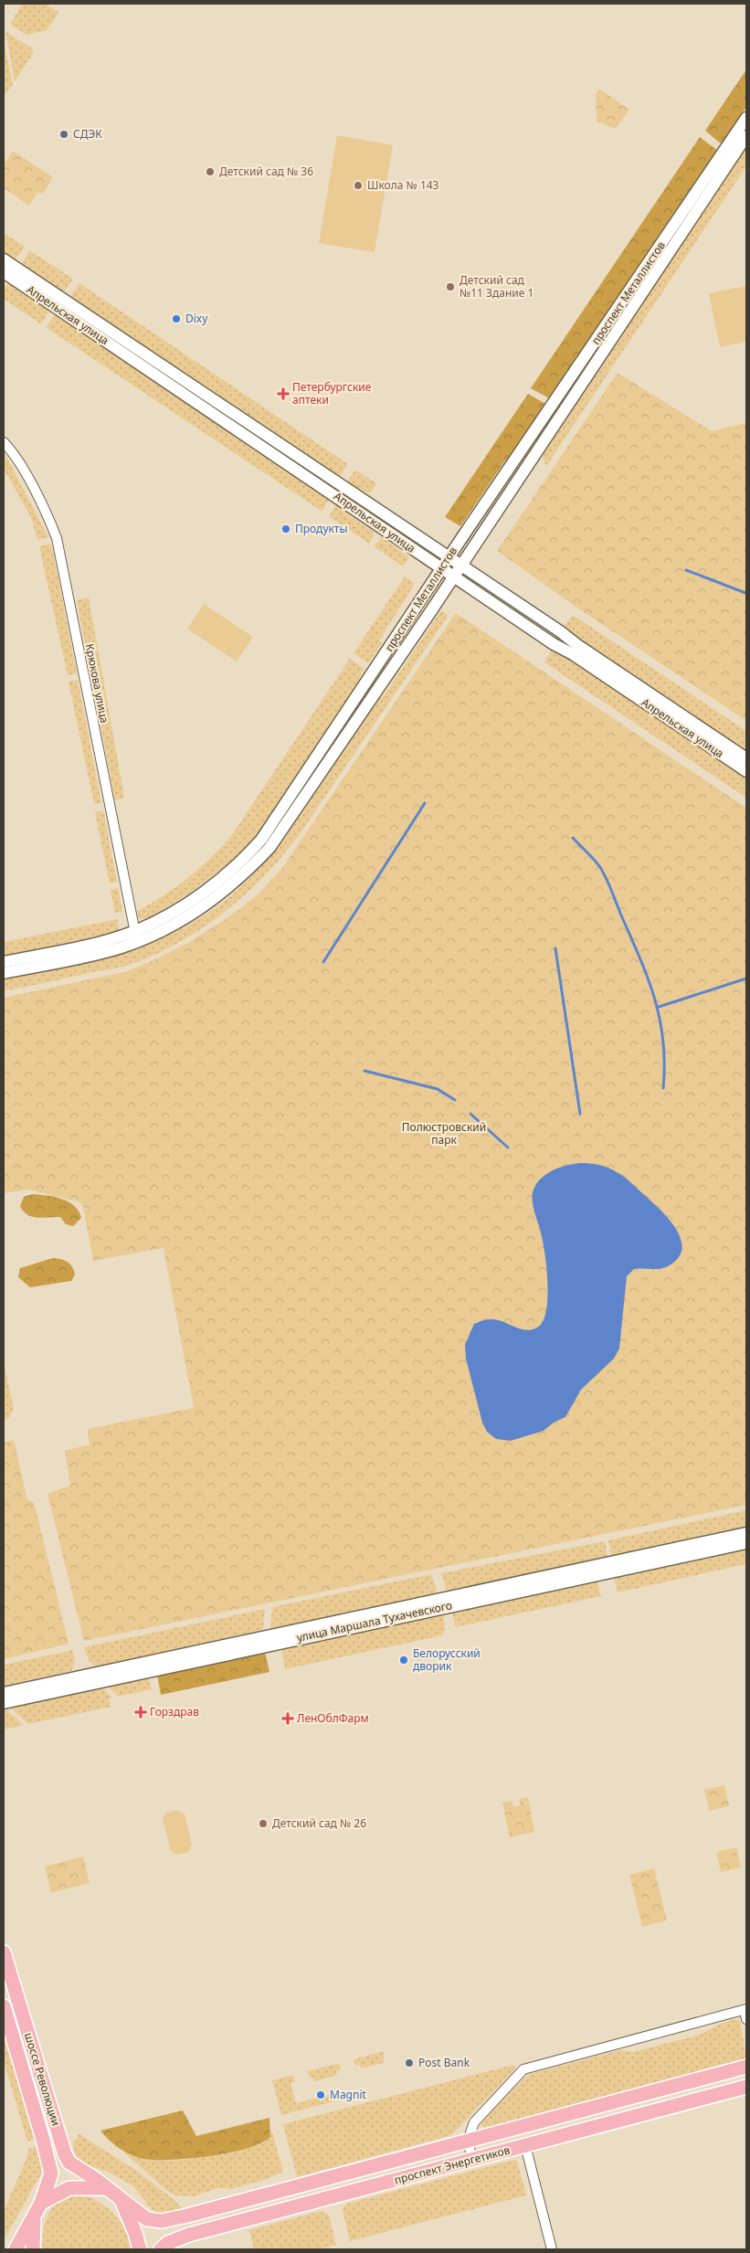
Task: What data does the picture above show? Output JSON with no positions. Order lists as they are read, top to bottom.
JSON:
{
  "streets": {
    "main road": ["шоссе Революции", "проспект Энергетиков"],
    "street": [
      "проспект Металлистов",
      "Апрельская улица",
      "Крюкова улица",
      "улица Маршала Тухачевского"
    ]
  },
  "crossings": [
    ["проспект Металлистов", "Апрельская улица"],
    ["проспект Металлистов", "Крюкова улица"],
    ["шоссе Революции", "проспект Энергетиков"]
  ],
  "parks": ["Полюстровский парк"],
  "places": {
    "other": [
      "СДЭК",
      "Детский сад № 36",
      "Школа № 143",
      "Детский сад №11 Здание 1",
      "Dixy",
      "Продукты",
      "Белорусский дворик",
      "Детский сад № 26",
      "Post Bank",
      "Magnit"
    ],
    "health": ["Петербургские аптеки", "Горздрав", "ЛенОблФарм"]
  }
}
